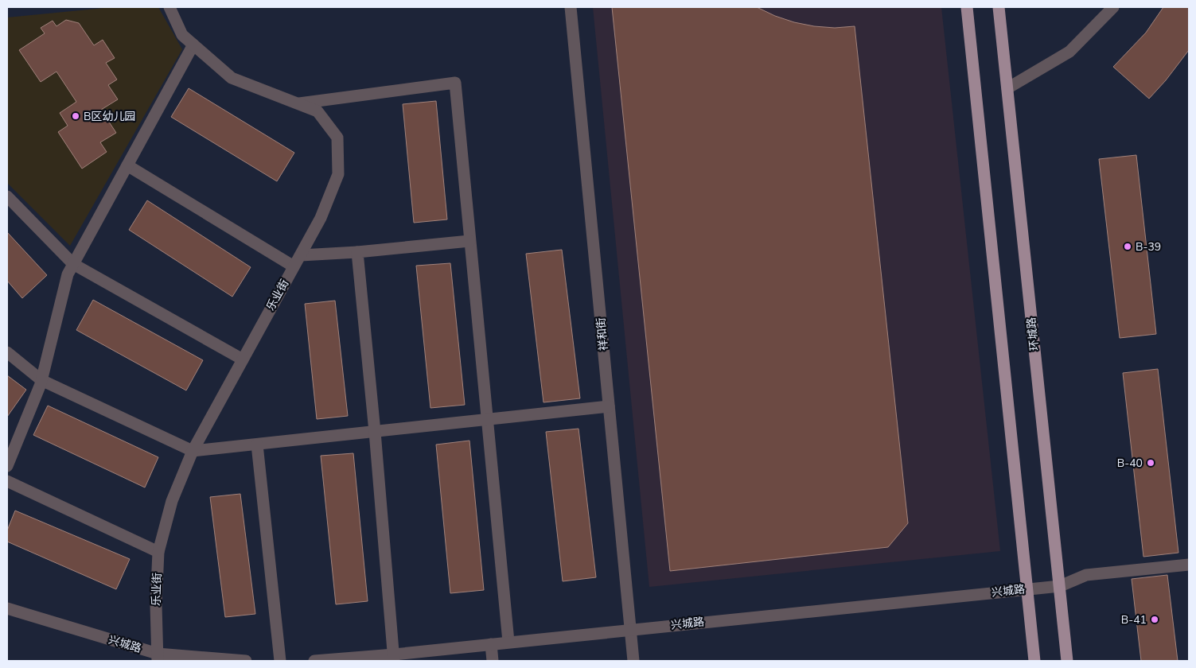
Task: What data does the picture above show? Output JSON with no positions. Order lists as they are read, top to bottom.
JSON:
{
  "streets": {
    "main road": ["环城路"],
    "street": ["乐业街", "祥和街", "兴城路"]
  },
  "crossings": [
    ["乐业街", "兴城路"],
    ["祥和街", "兴城路"],
    ["环城路", "兴城路"]
  ],
  "places": [
    "B区幼儿园",
    "B-39",
    "B-40",
    "B-41"
  ]
}
